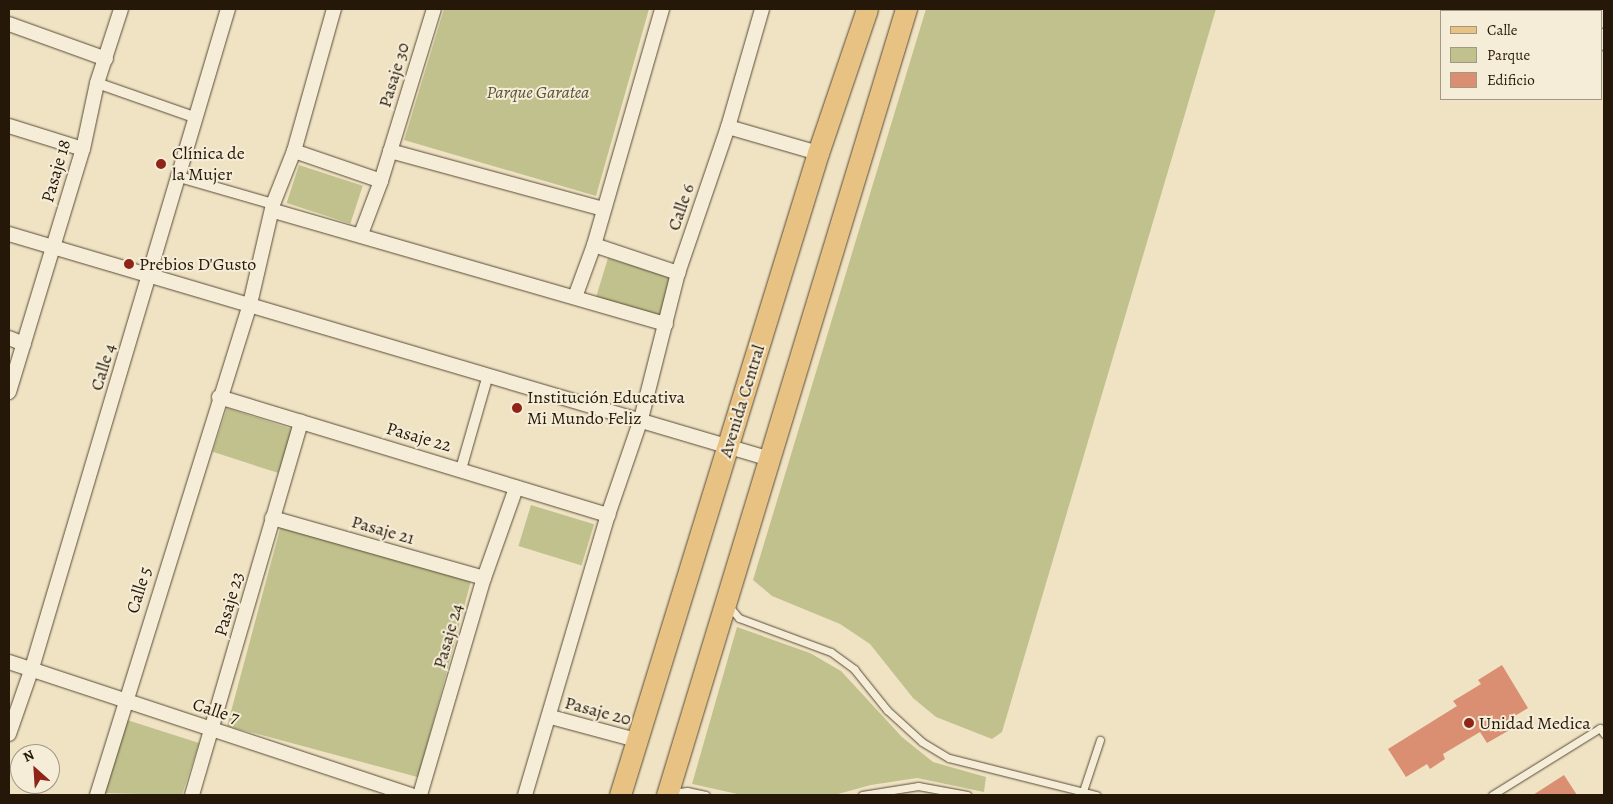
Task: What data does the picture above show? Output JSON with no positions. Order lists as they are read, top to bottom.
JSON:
{
  "streets": {
    "main road": ["Avenida Central"],
    "street": [
      "Pasaje 30",
      "Pasaje 18",
      "Calle 6",
      "Calle 4",
      "Pasaje 22",
      "Pasaje 21",
      "Calle 5",
      "Pasaje 23",
      "Pasaje 24",
      "Calle 7",
      "Pasaje 20"
    ]
  },
  "crossings": [
    ["Calle 6", "Pasaje 22"],
    ["Calle 6", "Pasaje 20"],
    ["Calle 4", "Calle 7"],
    ["Avenida Central", "Pasaje 20"],
    ["Pasaje 22", "Calle 5"],
    ["Pasaje 22", "Pasaje 23"],
    ["Pasaje 22", "Pasaje 24"],
    ["Pasaje 21", "Pasaje 23"],
    ["Pasaje 21", "Pasaje 24"],
    ["Calle 5", "Calle 7"],
    ["Pasaje 23", "Calle 7"]
  ],
  "parks": ["Parque Garatea"],
  "places": [
    "Clínica de la Mujer",
    "Prebios D'Gusto",
    "Institución Educativa Mi Mundo Feliz",
    "Unidad Medica"
  ],
  "legend": ["Calle", "Parque", "Edificio"],
  "north": "top left"
}
